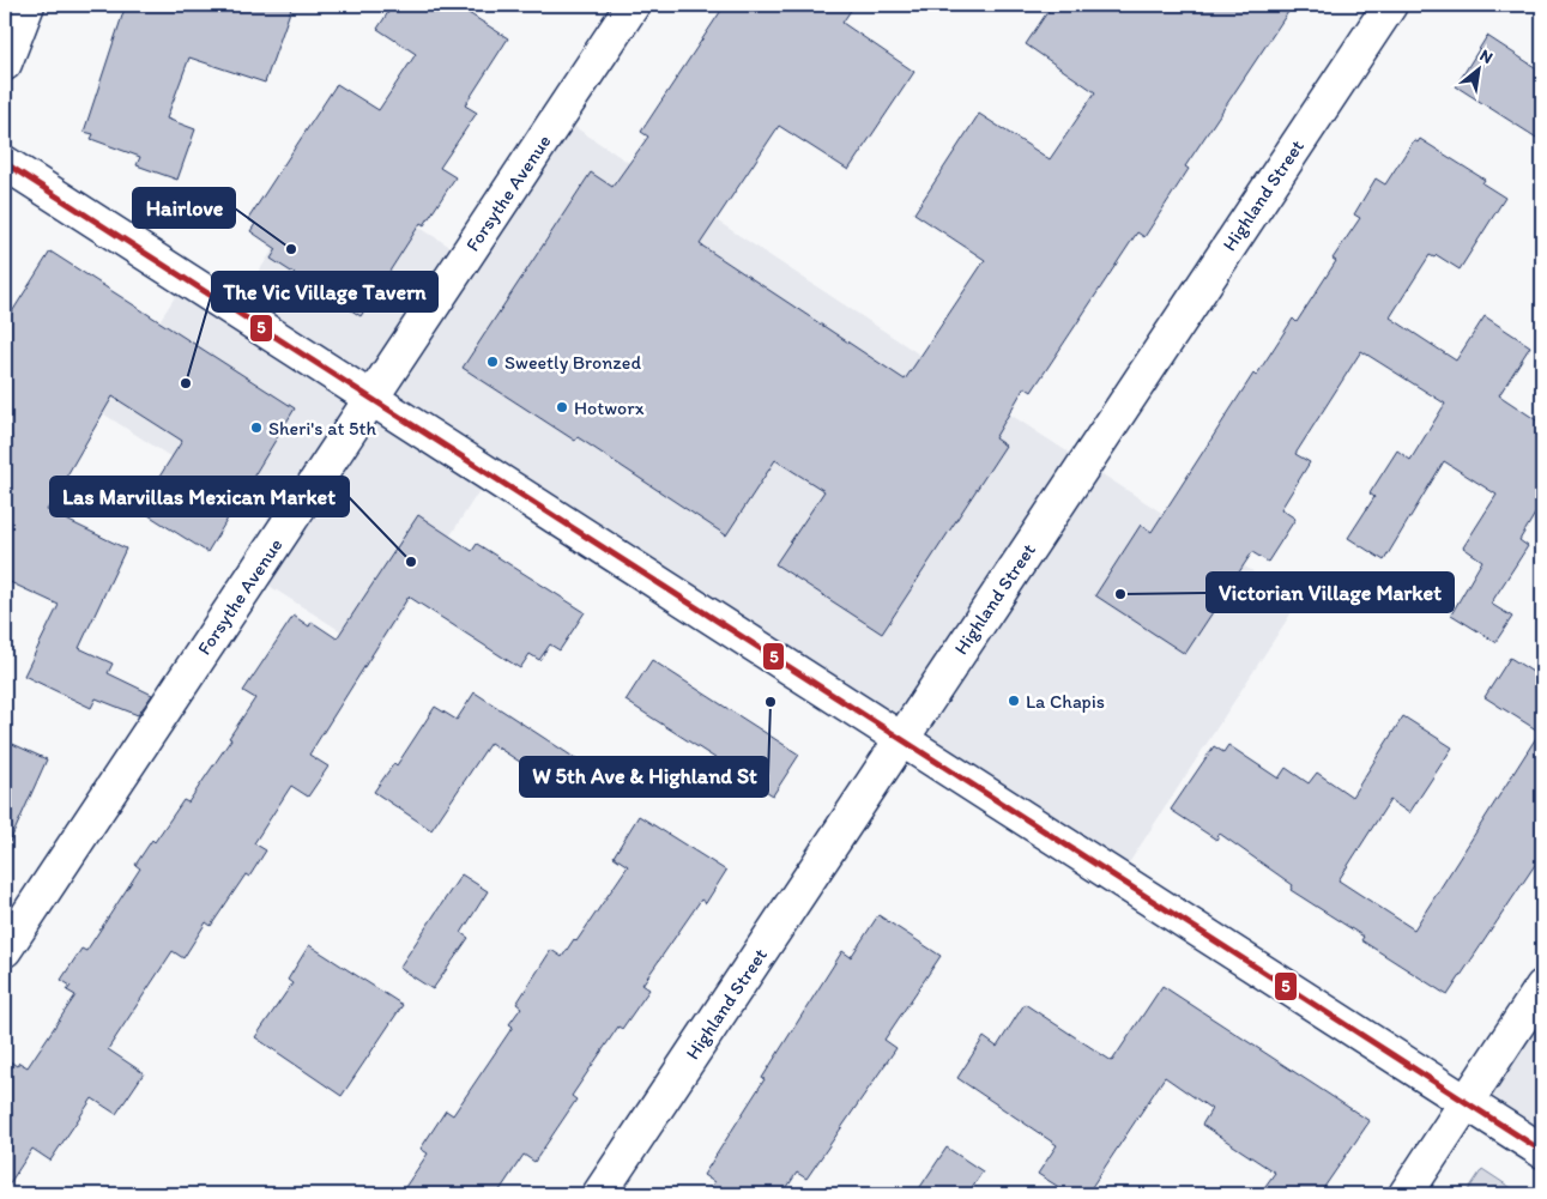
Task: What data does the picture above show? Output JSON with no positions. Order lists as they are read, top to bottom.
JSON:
{
  "streets": {
    "street": ["Forsythe Avenue", "Highland Street"]
  },
  "places": [
    "Hairlove",
    "Sweetly Bronzed",
    "The Vic Village Tavern",
    "Hotworx",
    "Sheri's at 5th",
    "Las Marvillas Mexican Market",
    "Victorian Village Market",
    "La Chapis",
    "W 5th Ave & Highland St"
  ],
  "lines": ["transit line 5"],
  "north": "top right"
}
